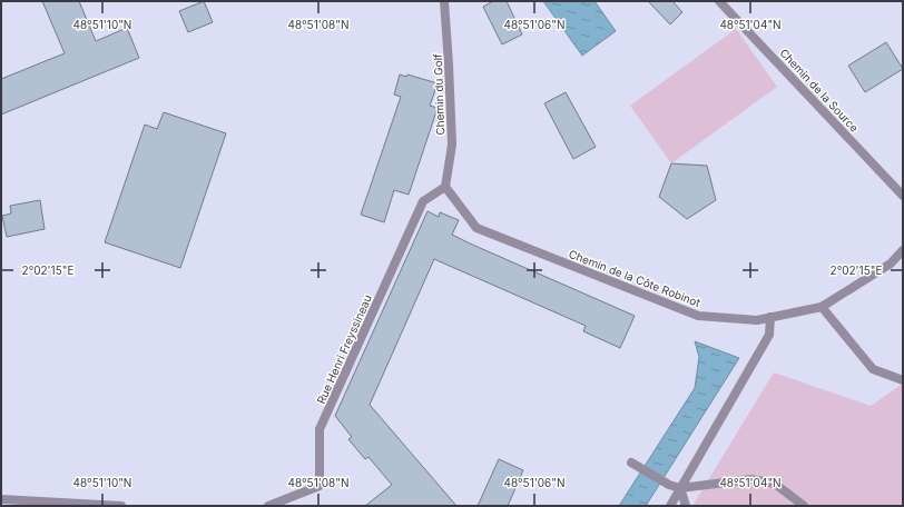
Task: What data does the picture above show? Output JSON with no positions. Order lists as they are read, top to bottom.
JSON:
{
  "streets": {
    "street": [
      "Chemin de la Source",
      "Chemin du Golf",
      "Chemin de la Côte Robinot",
      "Rue Henri Freyssineau"
    ]
  },
  "crossings": [
    ["Chemin du Golf", "Chemin de la Côte Robinot"],
    ["Chemin du Golf", "Rue Henri Freyssineau"],
    ["Chemin de la Côte Robinot", "Rue Henri Freyssineau"]
  ],
  "coordinates": [
    "48°51'10\"N",
    "48°51'08\"N",
    "48°51'06\"N",
    "48°51'04\"N",
    "2°02'15\"E"
  ]
}
